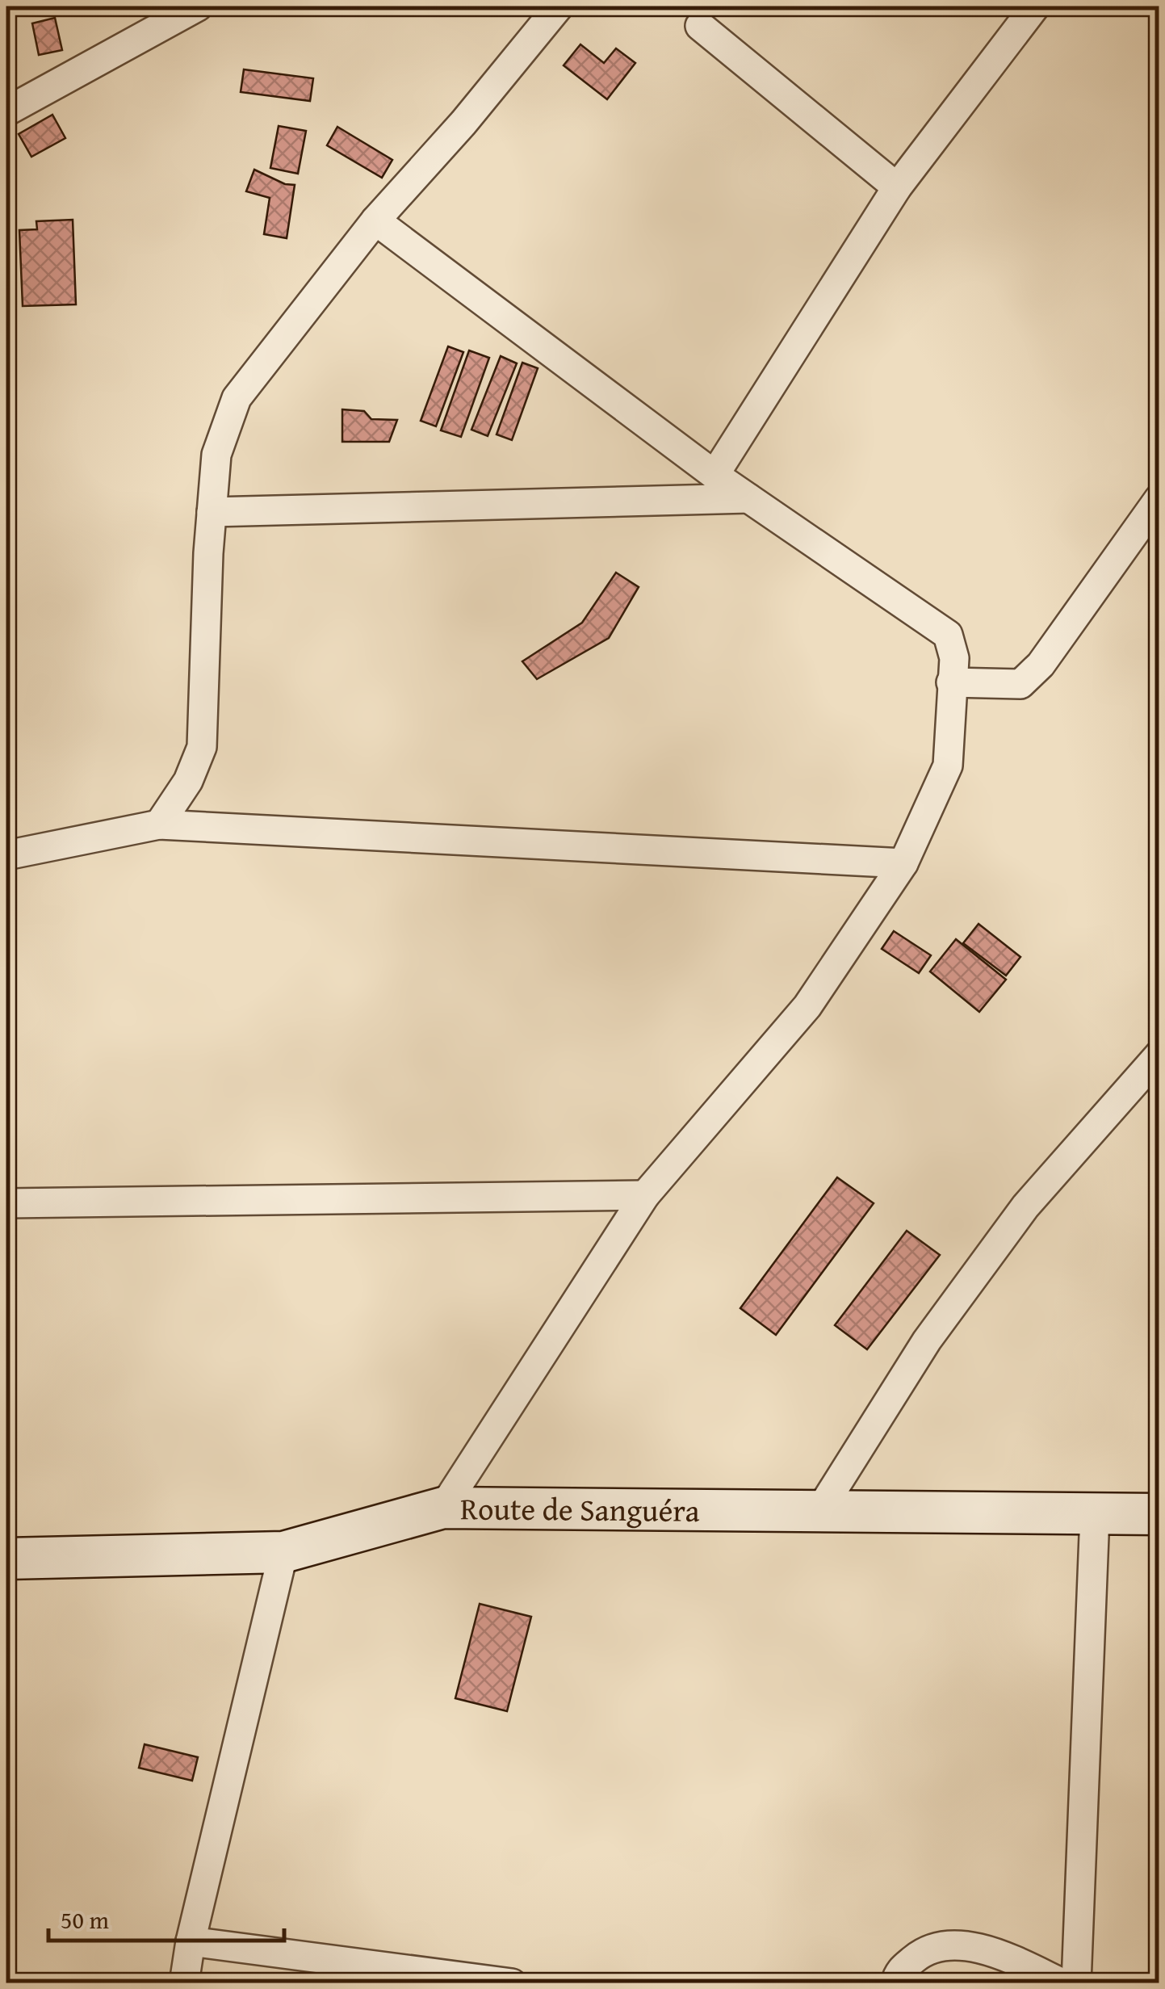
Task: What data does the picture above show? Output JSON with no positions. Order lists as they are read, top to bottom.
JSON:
{
  "streets": {
    "street": ["Route de Sanguéra"]
  },
  "scale_bar": "50 m"
}
